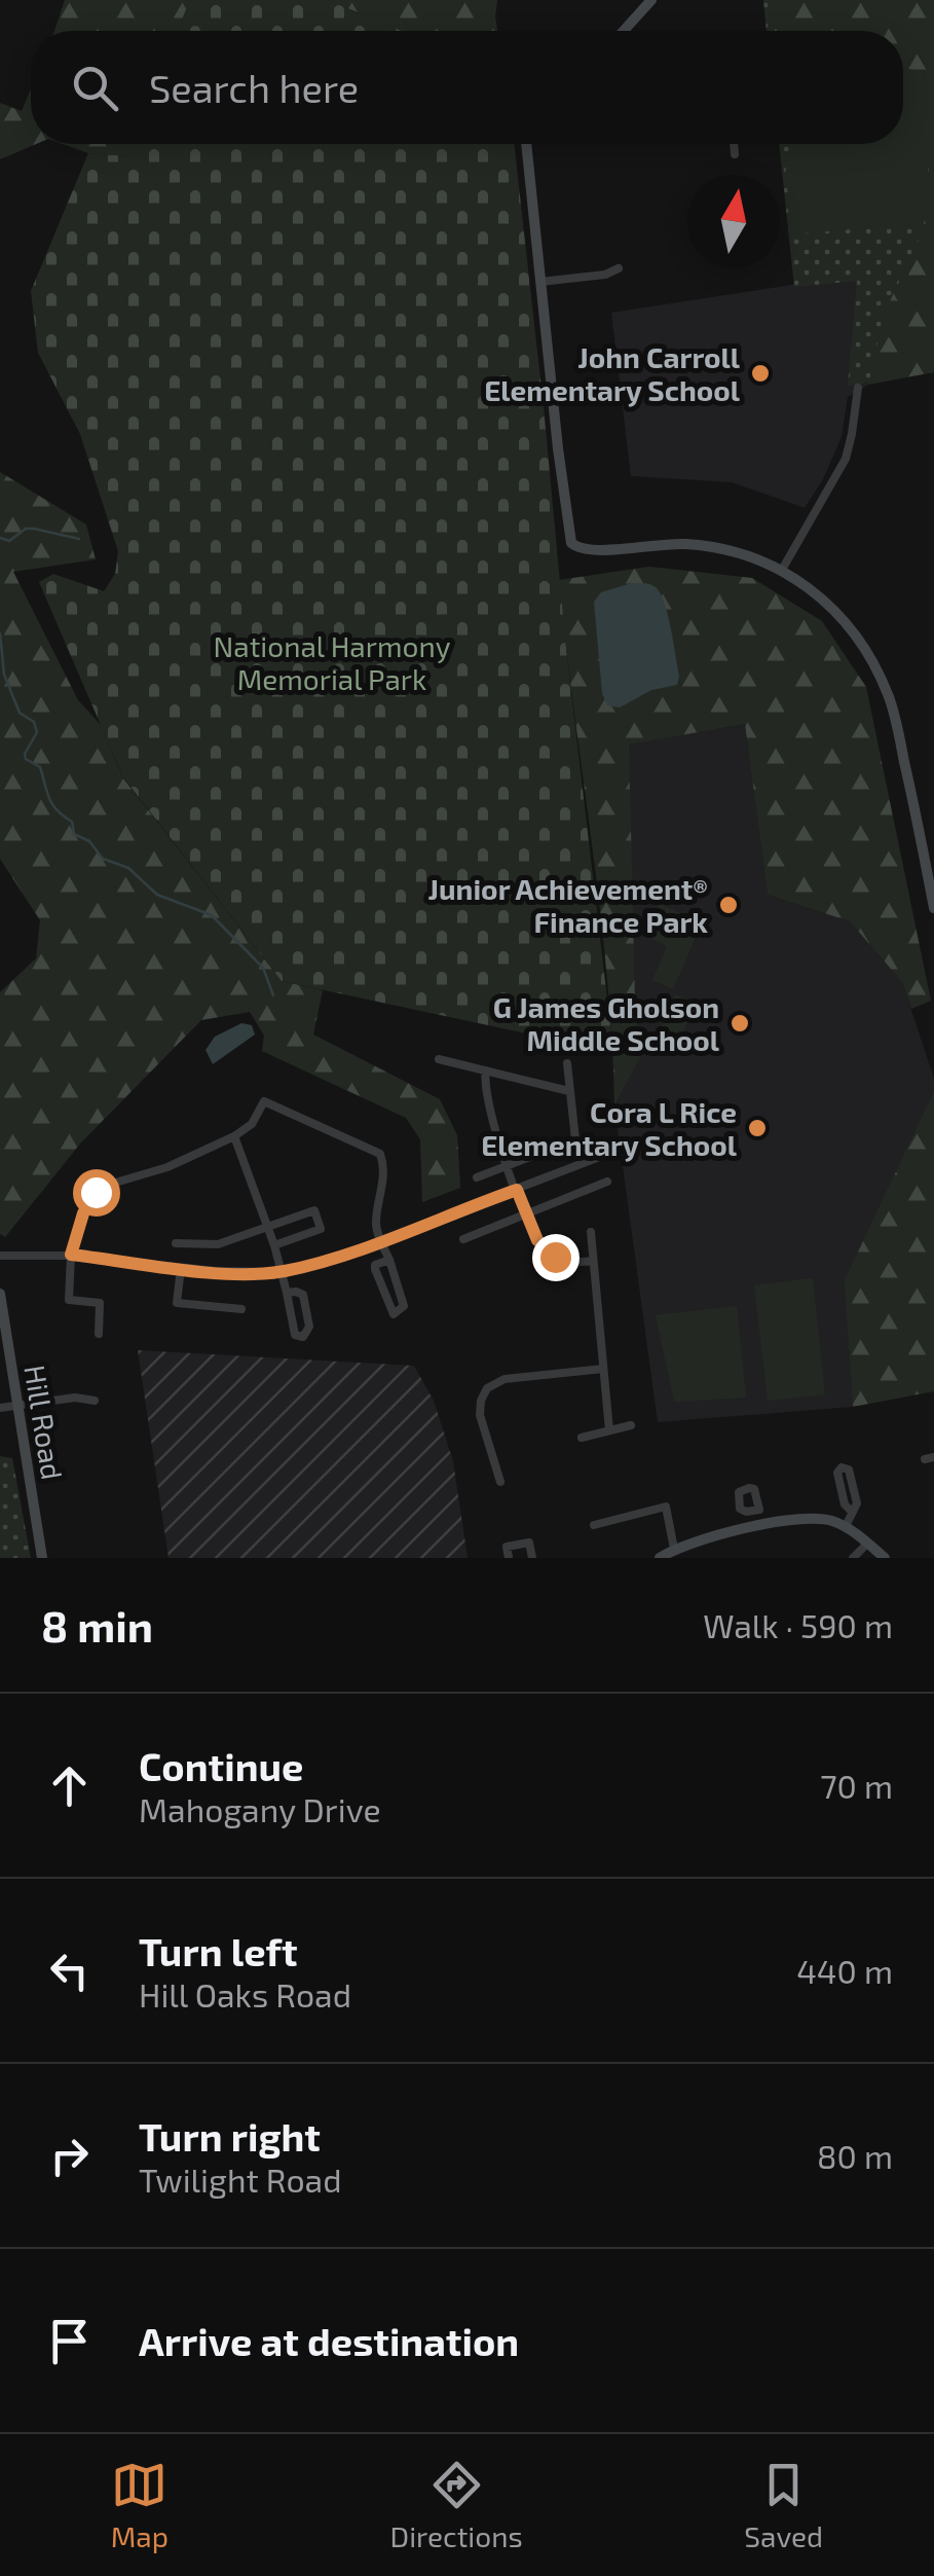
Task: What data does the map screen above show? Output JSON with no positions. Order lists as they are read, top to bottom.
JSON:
{
  "streets": {
    "street": ["Hill Road"]
  },
  "parks": ["National Harmony Memorial Park"],
  "places": [
    "John Carroll Elementary School",
    "Junior Achievement® Finance Park",
    "G James Gholson Middle School",
    "Cora L Rice Elementary School"
  ],
  "north": "top",
  "page": {
    "search": "Search here",
    "heading": ["8 min", "Walk · 590 m"],
    "list": [
      ["Continue", "Mahogany Drive", "70 m"],
      ["Turn left", "Hill Oaks Road", "440 m"],
      ["Turn right", "Twilight Road", "80 m"],
      "Arrive at destination"
    ],
    "nav": ["Map", "Directions", "Saved"]
  }
}
